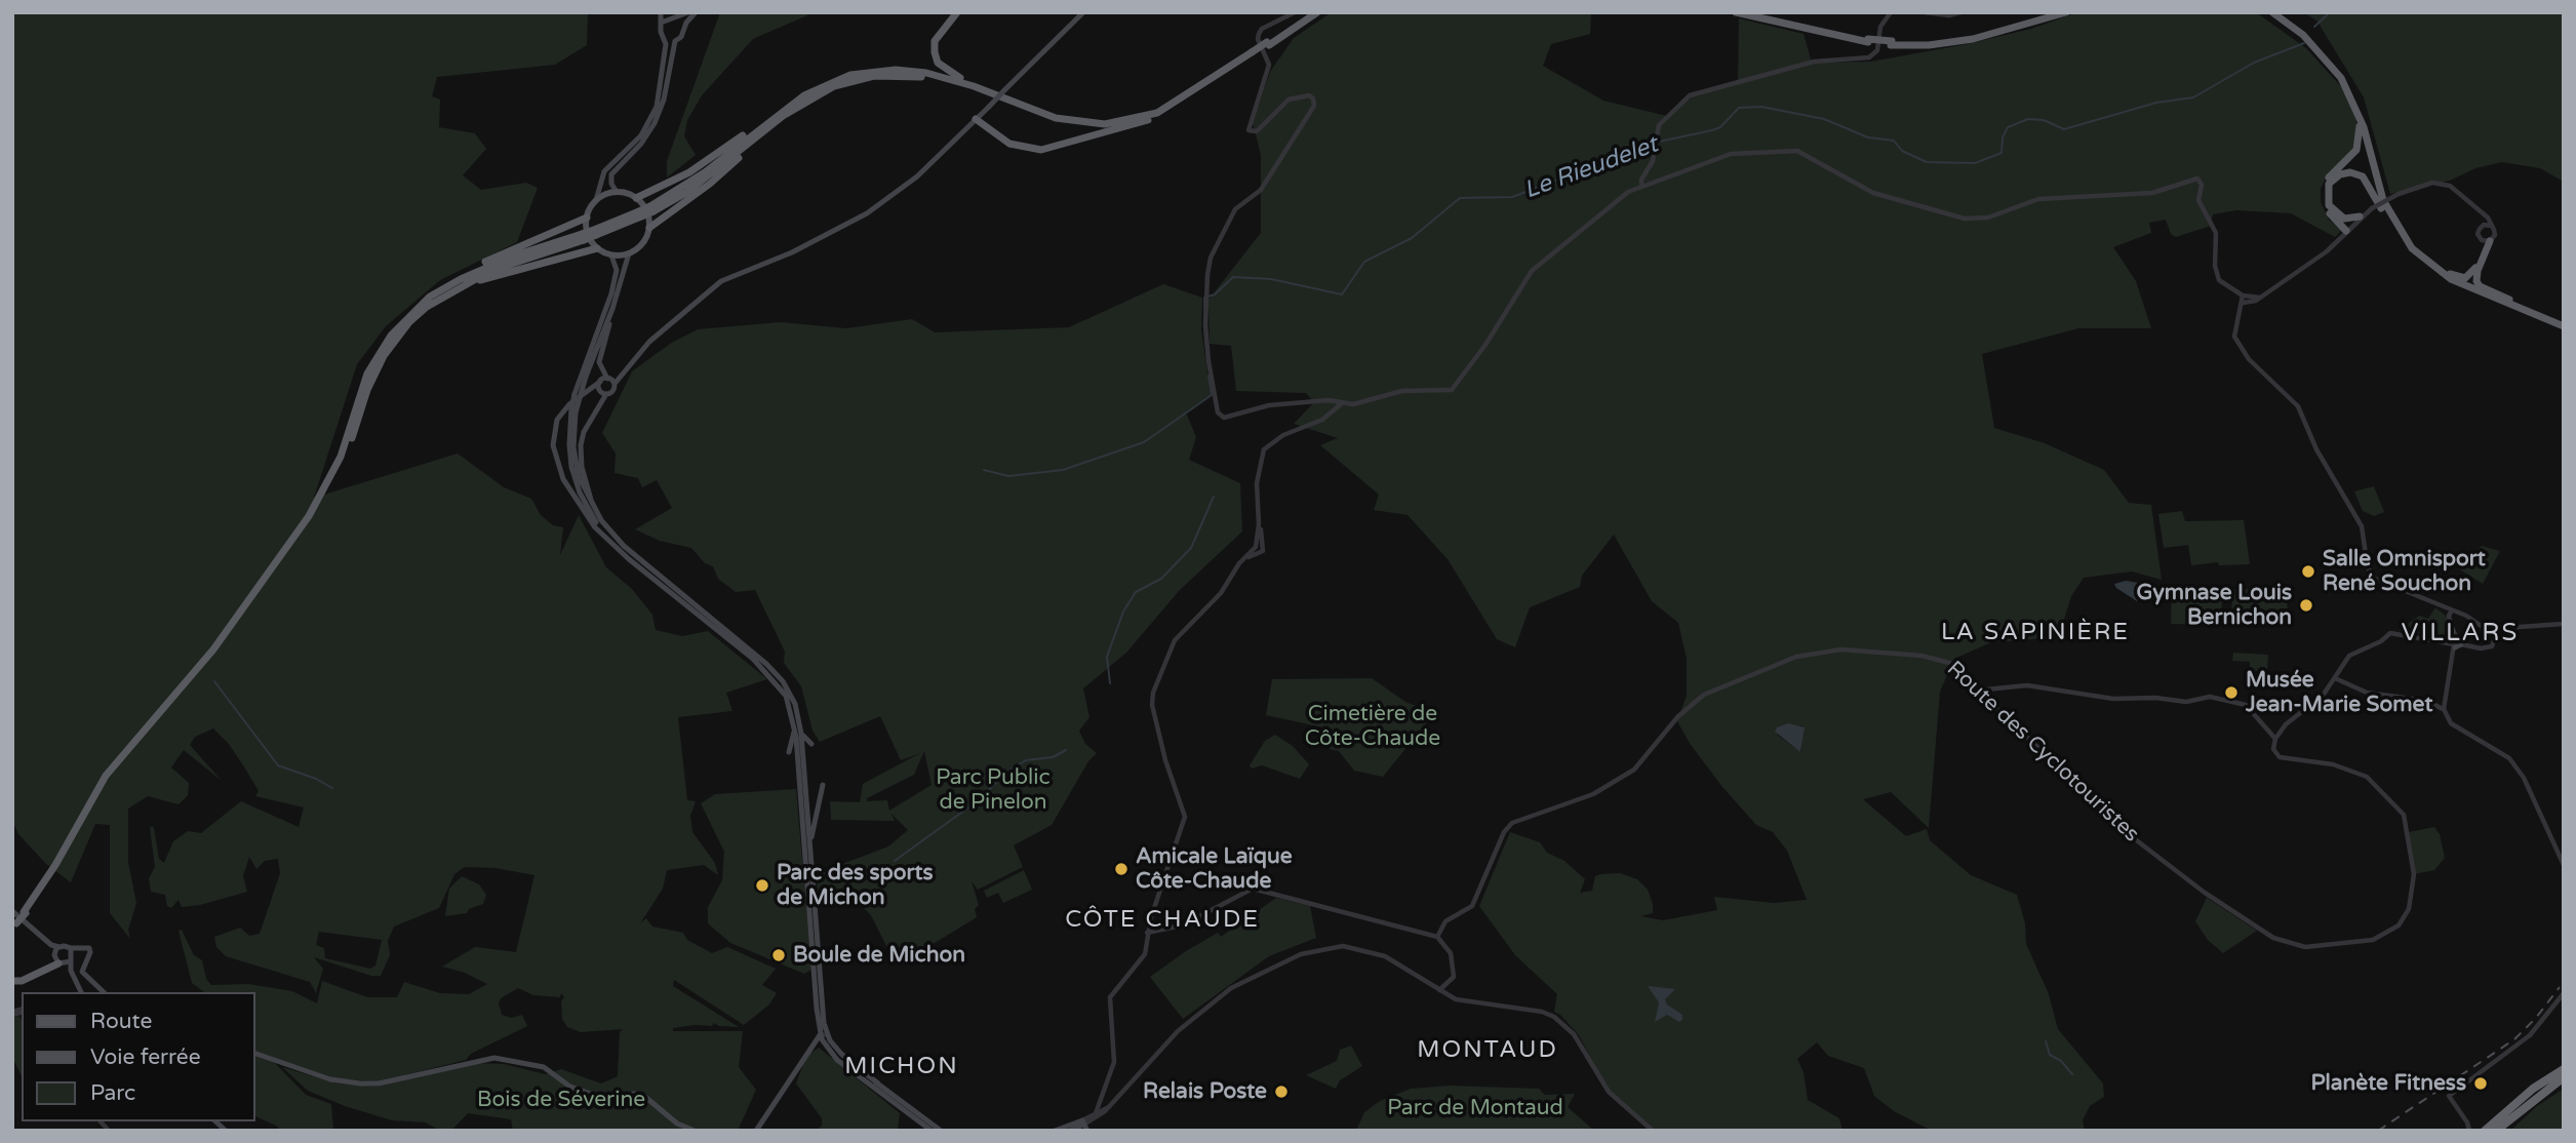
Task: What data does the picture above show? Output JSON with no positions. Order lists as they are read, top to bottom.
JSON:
{
  "streets": {
    "street": ["Route des Cyclotouristes"]
  },
  "districts": [
    "LA SAPINIÈRE",
    "VILLARS",
    "CÔTE CHAUDE",
    "MONTAUD",
    "MICHON"
  ],
  "water": ["Le Rieudelet"],
  "parks": [
    "Cimetière de Côte-Chaude",
    "Parc Public de Pinelon",
    "Bois de Séverine",
    "Parc de Montaud"
  ],
  "places": [
    "Salle Omnisport René Souchon",
    "Gymnase Louis Bernichon",
    "Musée Jean-Marie Somet",
    "Amicale Laïque Côte-Chaude",
    "Parc des sports de Michon",
    "Boule de Michon",
    "Planète Fitness",
    "Relais Poste"
  ],
  "legend": ["Route", "Voie ferrée", "Parc"]
}
